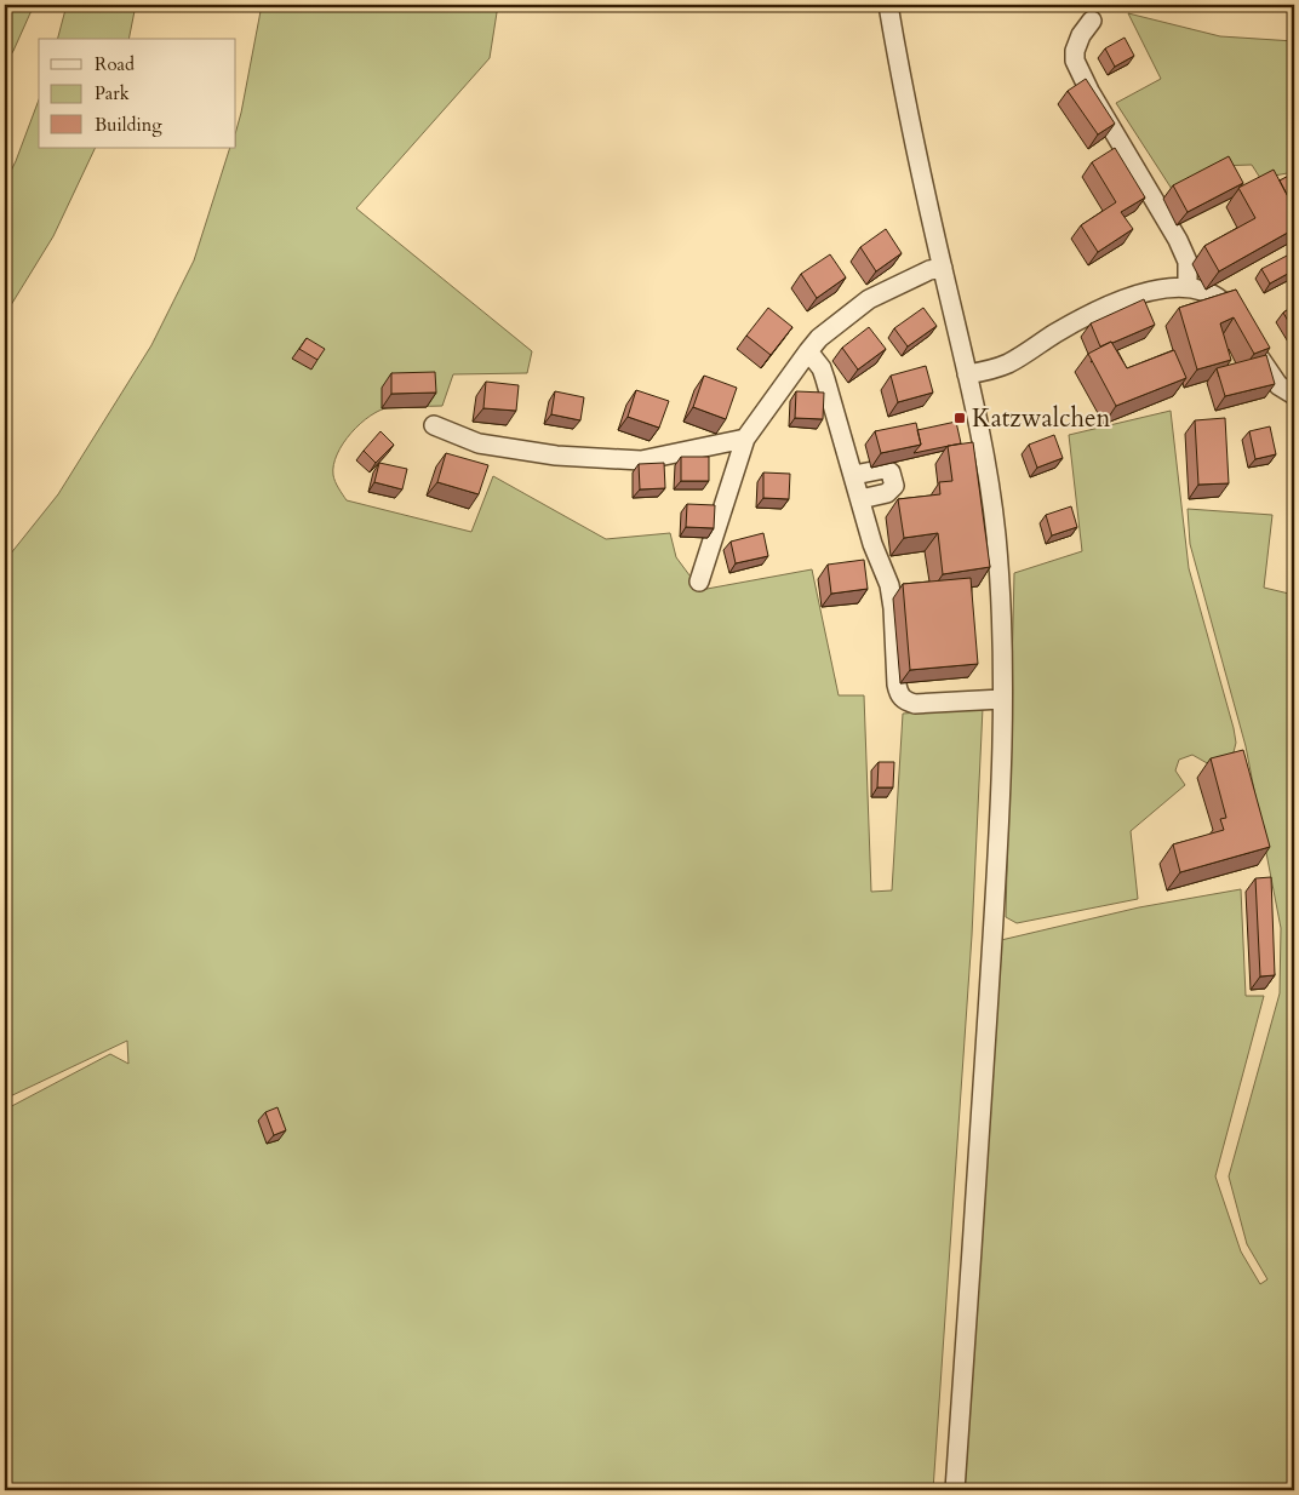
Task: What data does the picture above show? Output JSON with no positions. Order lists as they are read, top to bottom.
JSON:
{
  "places": {
    "transit": ["Katzwalchen"]
  },
  "legend": ["Road", "Park", "Building"]
}
